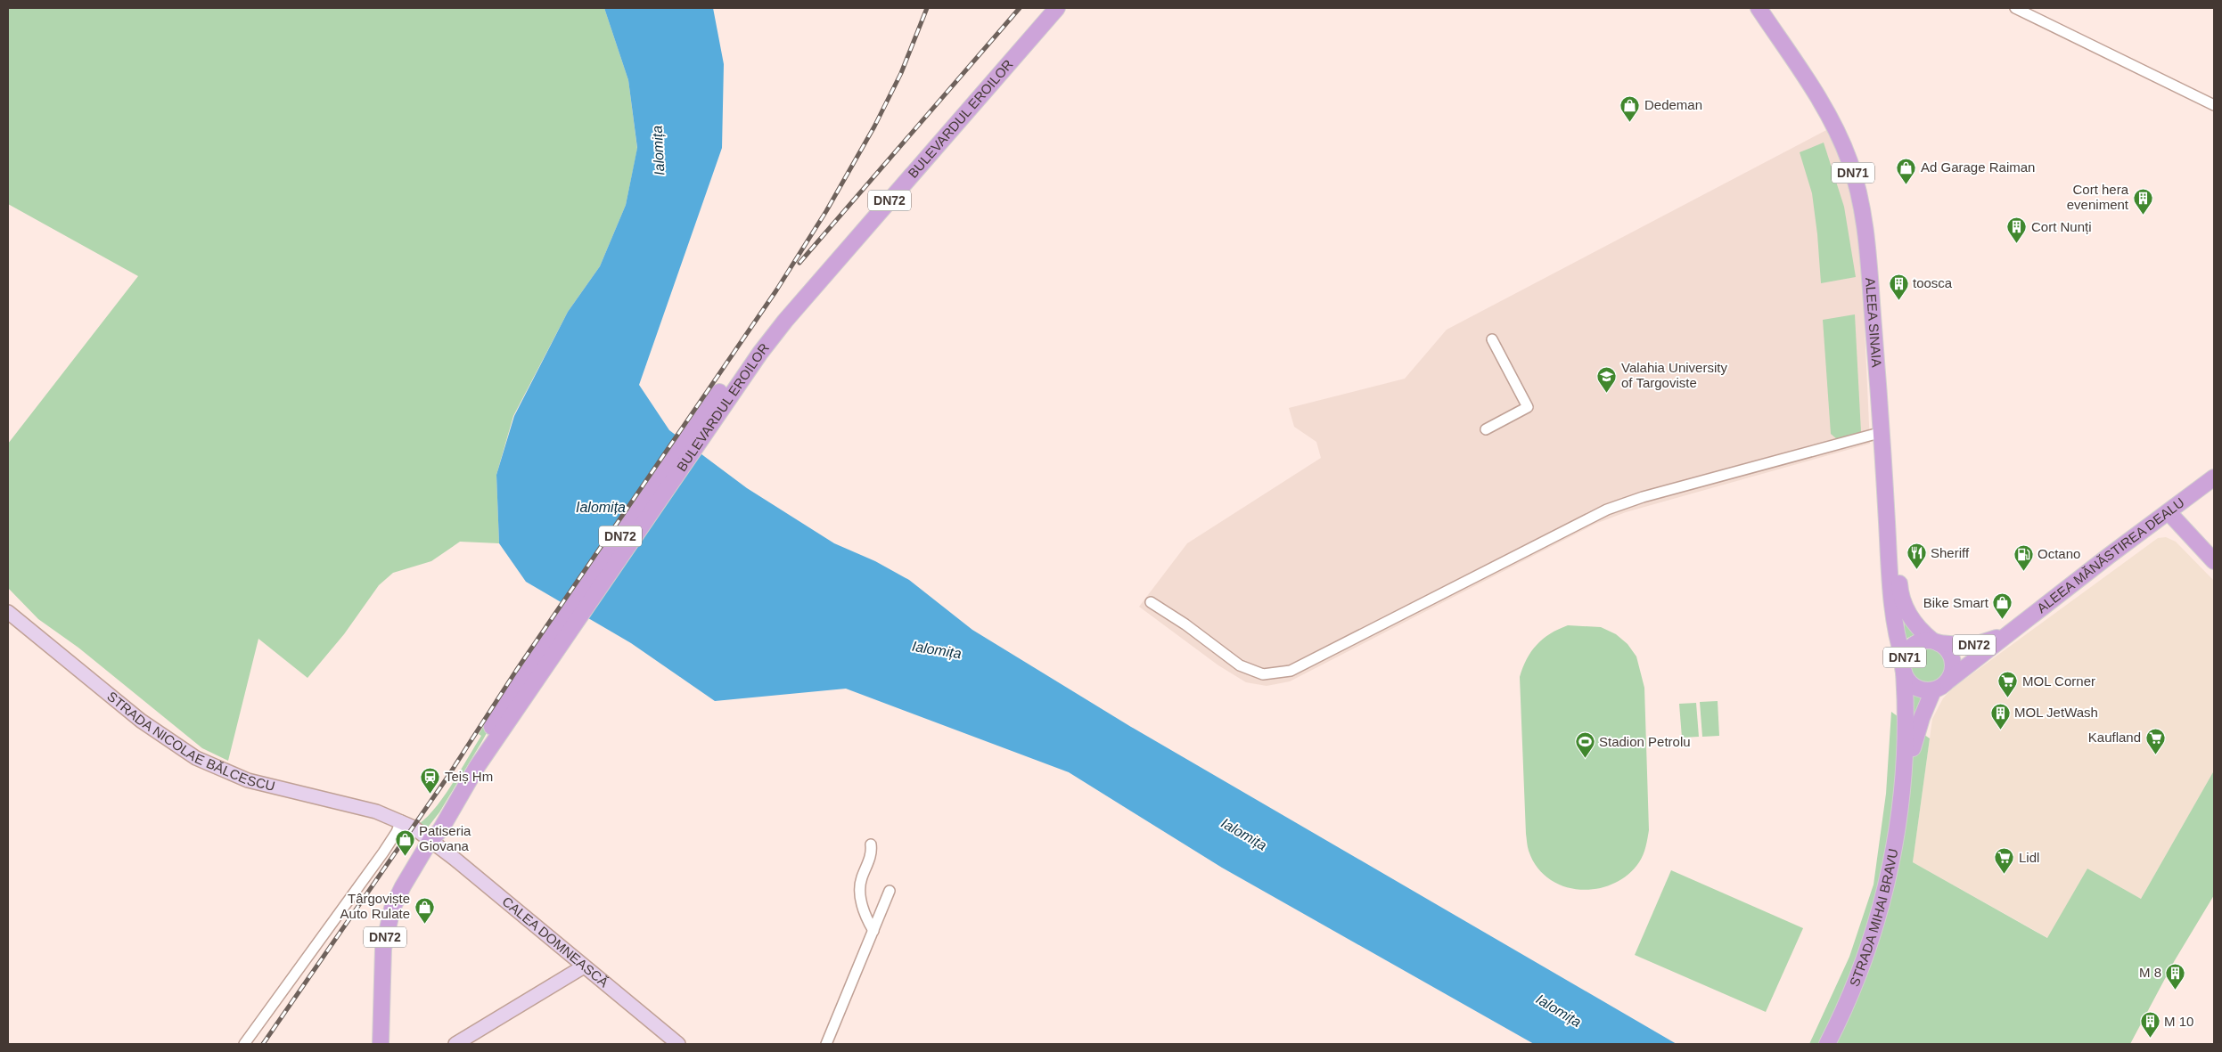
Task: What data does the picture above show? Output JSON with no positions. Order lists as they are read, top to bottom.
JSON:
{
  "streets": {
    "main road": [
      "BULEVARDUL EROILOR",
      "DN71",
      "DN72",
      "ALEEA SINAIA",
      "ALEEA MĂNĂSTIREA DEALU",
      "STRADA NICOLAE BĂLCESCU",
      "STRADA MIHAI BRAVU",
      "CALEA DOMNEASCĂ"
    ]
  },
  "crossings": [
    ["BULEVARDUL EROILOR", "STRADA NICOLAE BĂLCESCU"],
    ["BULEVARDUL EROILOR", "CALEA DOMNEASCĂ"],
    ["DN71", "ALEEA SINAIA"],
    ["DN71", "ALEEA MĂNĂSTIREA DEALU"],
    ["DN71", "STRADA MIHAI BRAVU"],
    ["ALEEA SINAIA", "ALEEA MĂNĂSTIREA DEALU"],
    ["ALEEA SINAIA", "STRADA MIHAI BRAVU"],
    ["ALEEA MĂNĂSTIREA DEALU", "STRADA MIHAI BRAVU"],
    ["STRADA NICOLAE BĂLCESCU", "CALEA DOMNEASCĂ"]
  ],
  "water": ["Ialomița"],
  "places": {
    "shop": [
      "Dedeman",
      "Ad Garage Raiman",
      "Bike Smart",
      "Patiseria Giovana",
      "Târgoviște Auto Rulate"
    ],
    "building": [
      "Cort hera eveniment",
      "Cort Nunți",
      "toosca",
      "MOL JetWash",
      "M 8",
      "M 10"
    ],
    "school or university": ["Valahia University of Targoviste"],
    "restaurant": ["Sheriff"],
    "fuel station": ["Octano"],
    "supermarket": ["MOL Corner", "Kaufland", "Lidl"],
    "sports": ["Stadion Petrolu"],
    "station": ["Teiș Hm"]
  }
}
